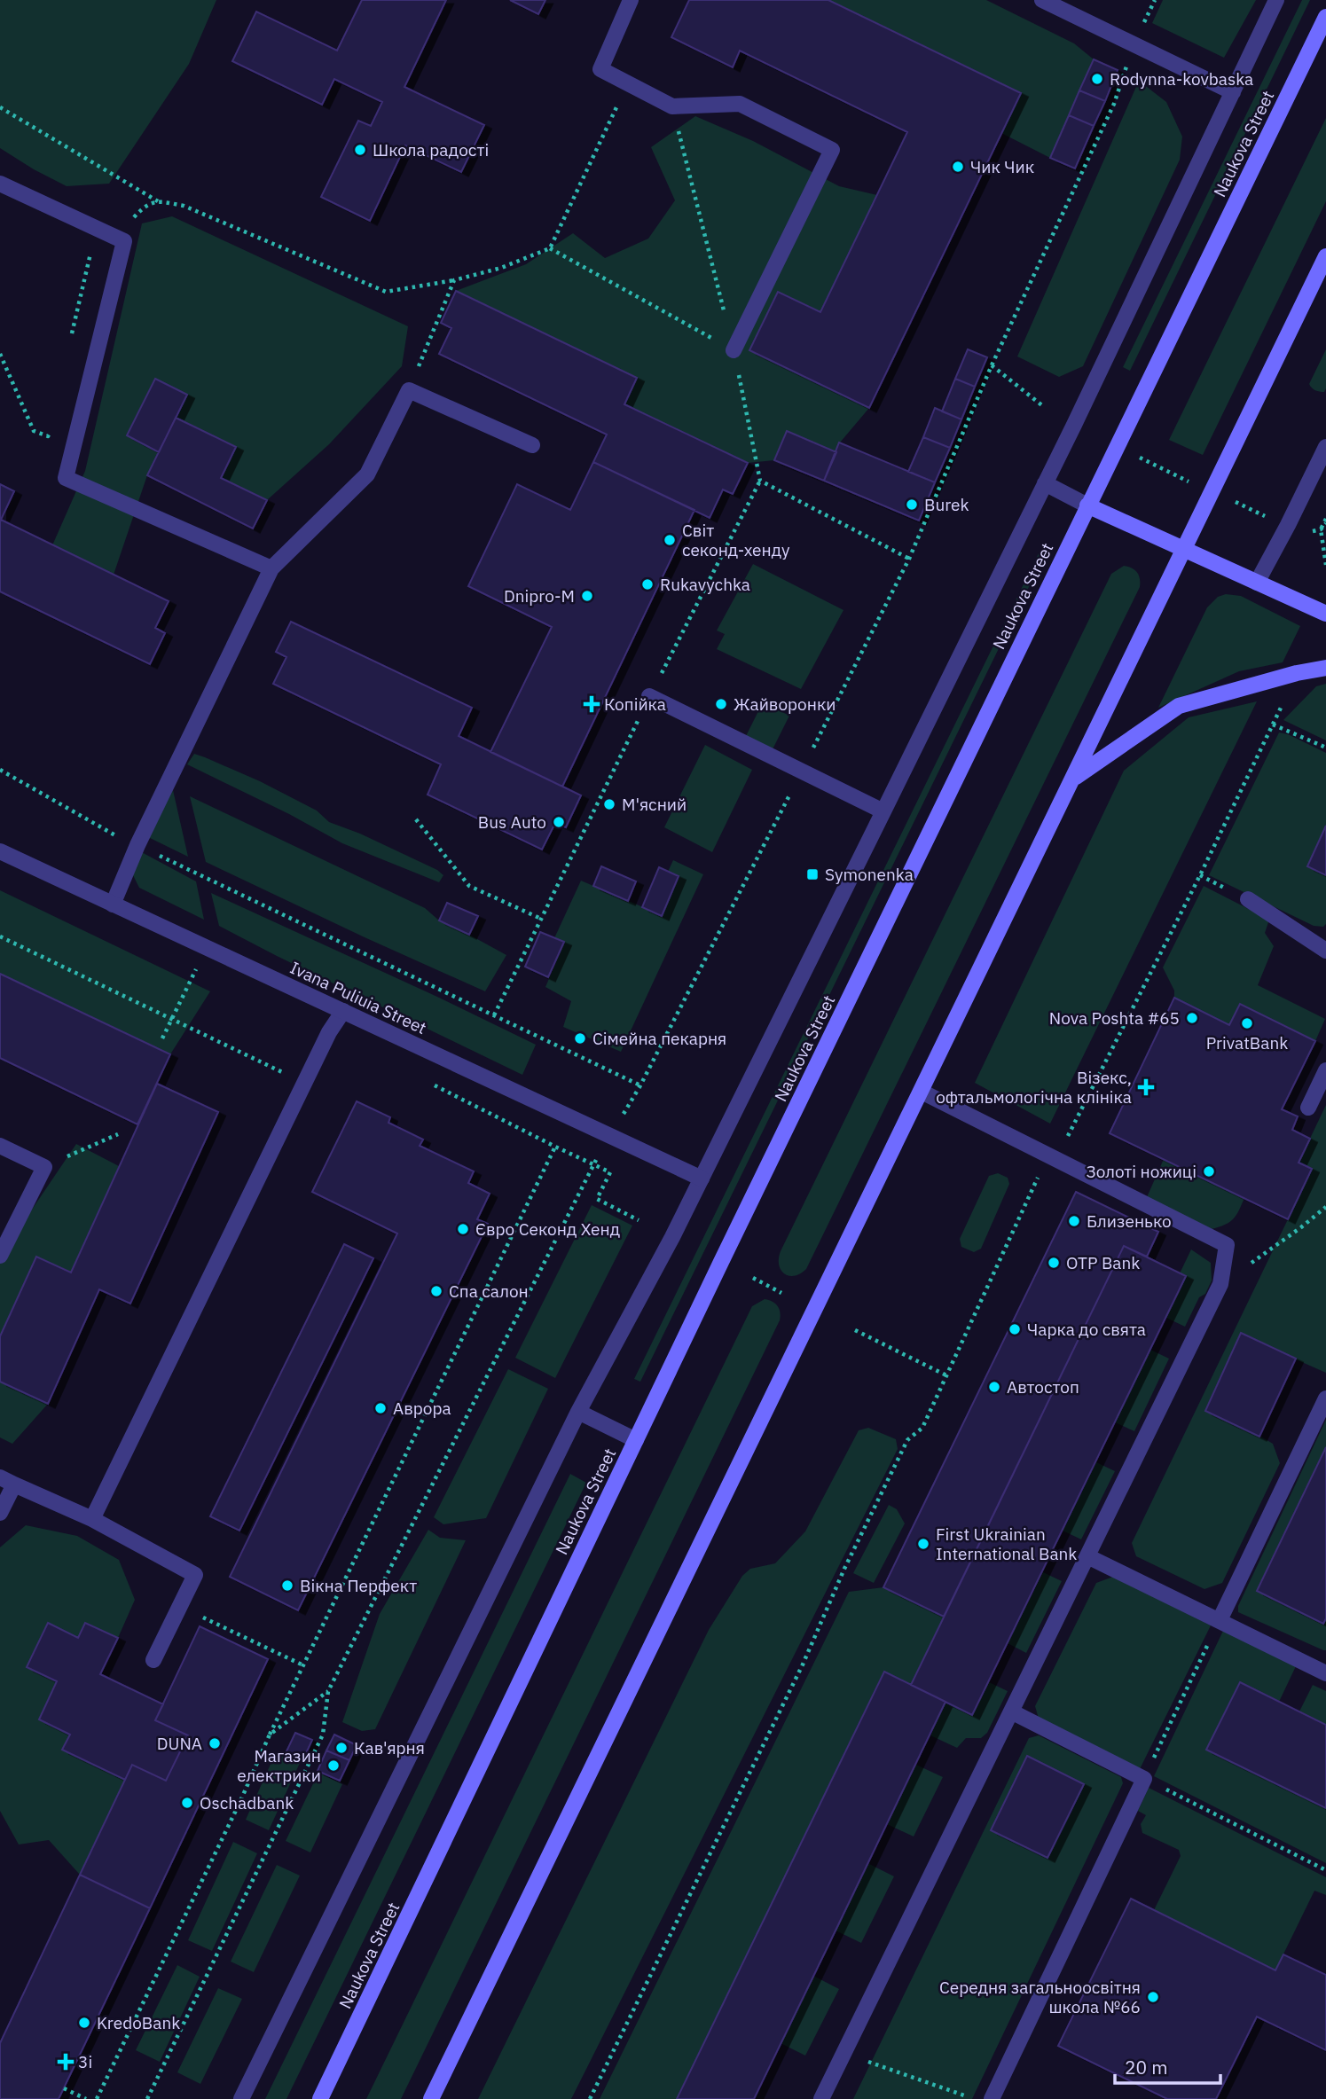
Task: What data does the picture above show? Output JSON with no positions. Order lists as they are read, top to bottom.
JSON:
{
  "streets": {
    "main road": ["Naukova Street"],
    "street": ["Ivana Puliuia Street"]
  },
  "crossings": [
    ["Naukova Street", "Ivana Puliuia Street"]
  ],
  "places": {
    "other": [
      "Rodynna-kovbaska",
      "Школа радості",
      "Чик Чик",
      "Burek",
      "Світ секонд-хенду",
      "Rukavychka",
      "Dnipro-M",
      "Жайворонки",
      "М'ясний",
      "Bus Auto",
      "Nova Poshta #65",
      "PrivatBank",
      "Сімейна пекарня",
      "Золоті ножиці",
      "Близенько",
      "Євро Секонд Хенд",
      "OTP Bank",
      "Спа салон",
      "Чарка до свята",
      "Автостоп",
      "Аврора",
      "First Ukrainian International Bank",
      "Вікна Перфект",
      "DUNA",
      "Кав'ярня",
      "Магазин електрики",
      "Oschadbank",
      "Середня загальноосвітня школа №66",
      "KredoBank"
    ],
    "health": ["Копійка", "Візекс, офтальмологічна клініка", "3і"],
    "transit": ["Symonenka"]
  },
  "scale_bar": "20 m"
}
